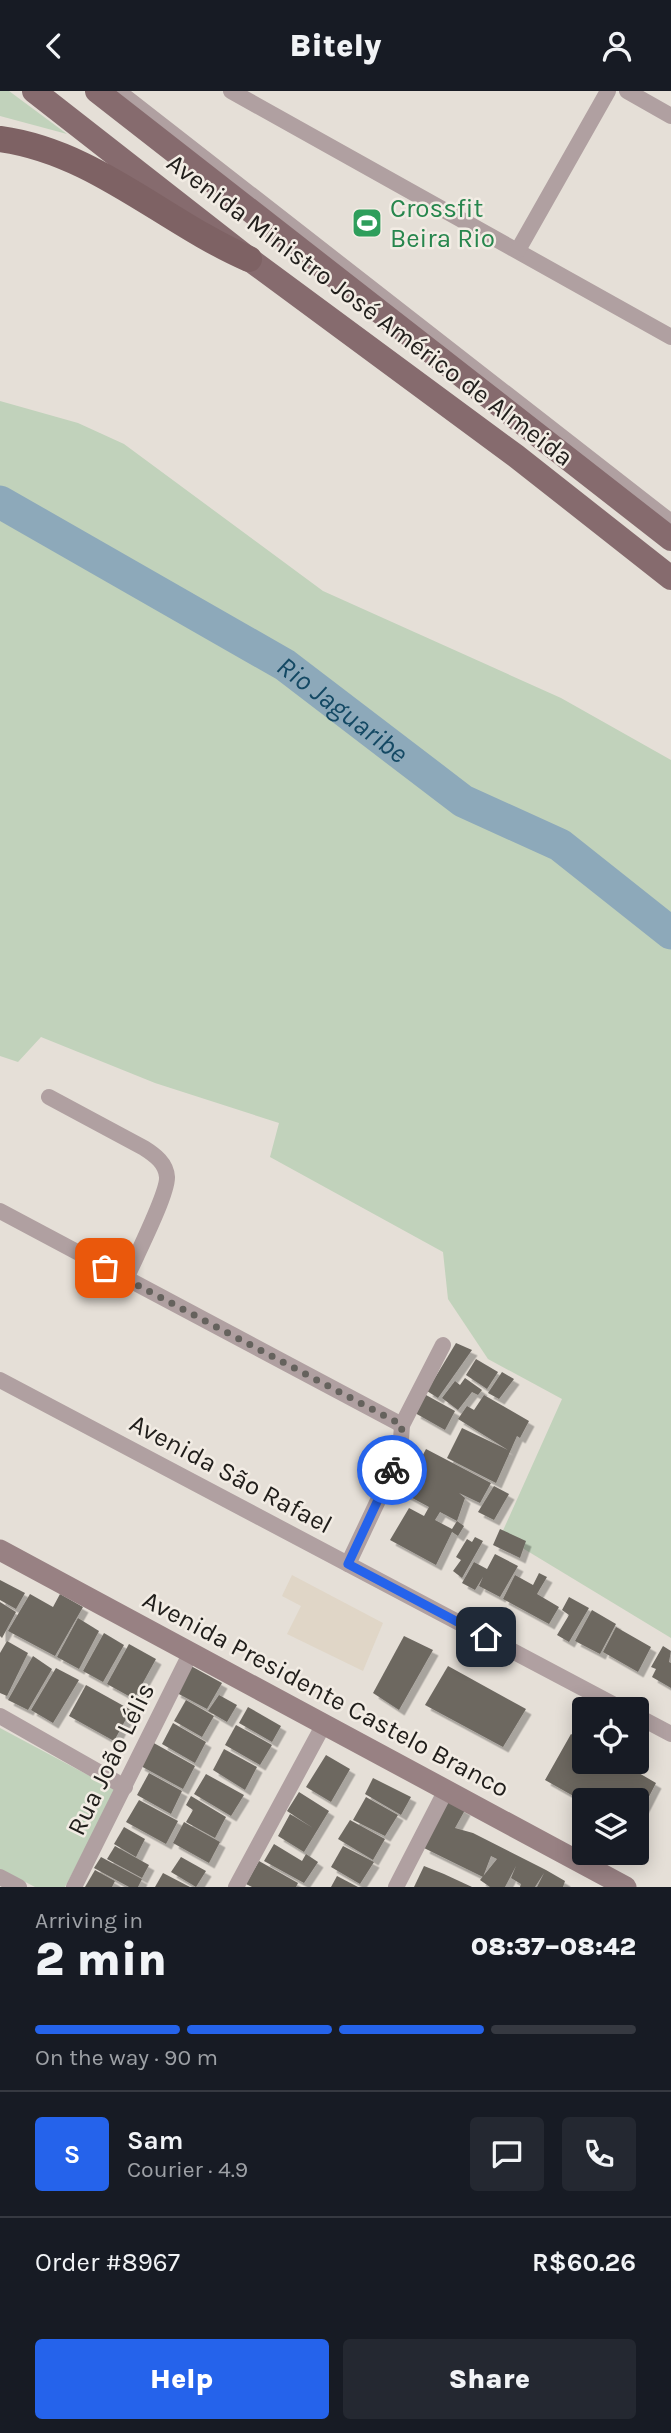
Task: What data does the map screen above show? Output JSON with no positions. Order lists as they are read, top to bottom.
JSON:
{
  "streets": {
    "main road": ["Avenida Ministro José Américo de Almeida", "Avenida Presidente Castelo Branco"],
    "street": ["Avenida São Rafael", "Rua João Lélis"]
  },
  "crossings": [
    ["Avenida Presidente Castelo Branco", "Rua João Lélis"]
  ],
  "water": ["Rio Jaguaribe"],
  "places": {
    "sports": ["Crossfit Beira Rio"]
  },
  "page": {
    "header": "Bitely",
    "heading": ["2 min", "Arriving in", "08:37–08:42"],
    "panel": [
      "Sam",
      "Courier · 4.9",
      "Order #8967",
      "R$60.26"
    ],
    "bar": "On the way · 90 m",
    "round": "S",
    "buttons": ["Help", "Share"]
  }
}
